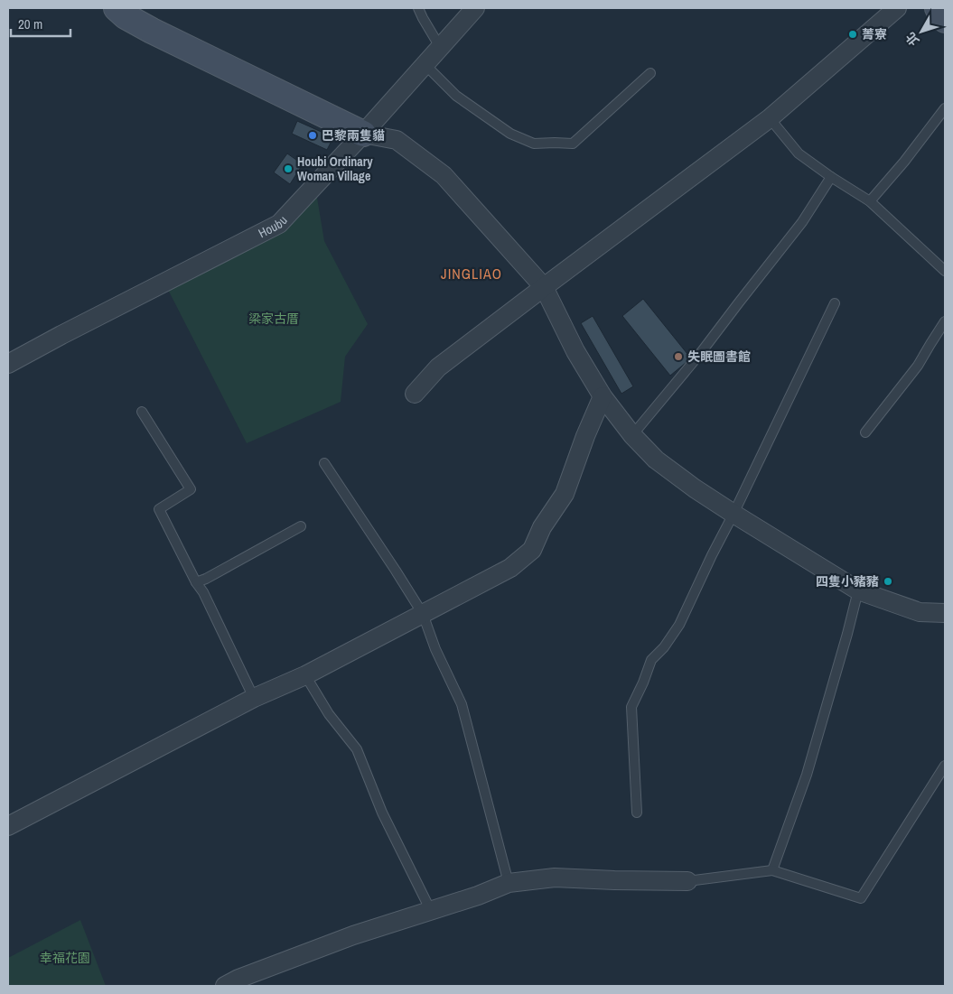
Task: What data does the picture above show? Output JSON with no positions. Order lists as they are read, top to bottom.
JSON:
{
  "streets": {
    "street": ["Houbu"]
  },
  "districts": ["JINGLIAO"],
  "parks": ["梁家古厝", "幸福花園"],
  "places": [
    "菁寮",
    "巴黎兩隻貓",
    "Houbi Ordinary Woman Village",
    "失眠圖書館",
    "四隻小豬豬"
  ],
  "scale_bar": "20 m",
  "north": "bottom left"
}
